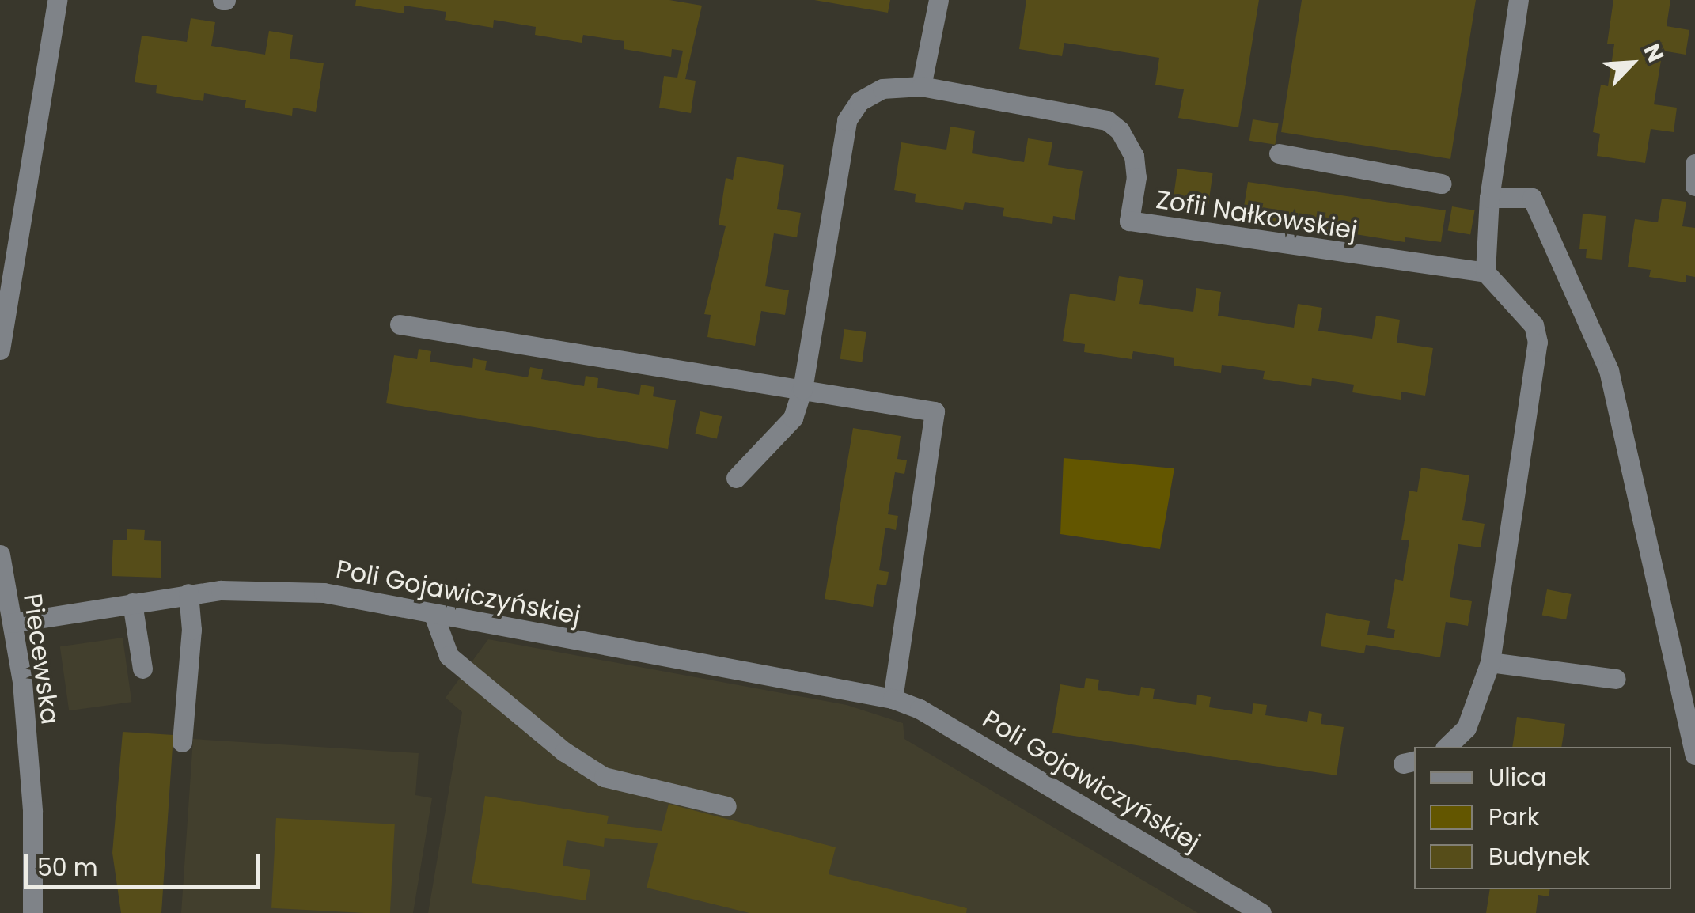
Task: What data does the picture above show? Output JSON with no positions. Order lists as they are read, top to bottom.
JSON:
{
  "streets": {
    "street": ["Zofii Nałkowskiej", "Poli Gojawiczyńskiej", "Piecewska"]
  },
  "crossings": [
    ["Poli Gojawiczyńskiej", "Piecewska"]
  ],
  "legend": ["Ulica", "Park", "Budynek"],
  "scale_bar": "50 m",
  "north": "top right"
}
